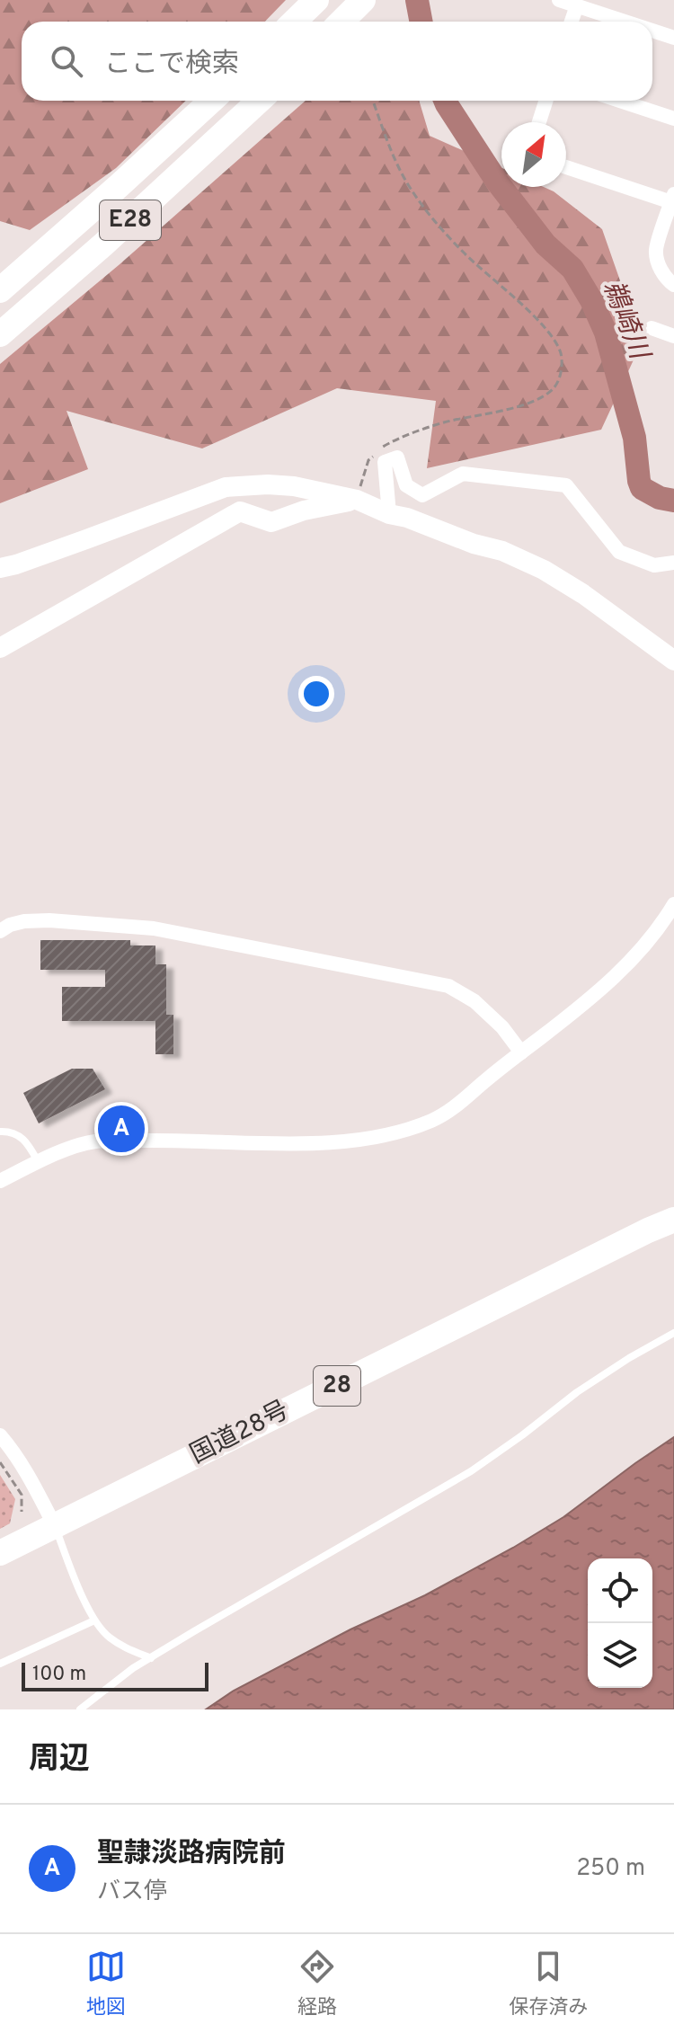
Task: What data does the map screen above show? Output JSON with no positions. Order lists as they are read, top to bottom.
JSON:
{
  "streets": {
    "highway": ["E28", "28", "国道28号"]
  },
  "water": ["鵜崎川"],
  "scale_bar": "100 m",
  "north": "top right",
  "page": {
    "search": "ここで検索",
    "pins": "A",
    "scale": "100 m",
    "heading": "周辺",
    "list": [
      {
        "mark": "A",
        "name": "聖隷淡路病院前",
        "note": "バス停",
        "value": "250 m"
      }
    ],
    "nav": ["地図", "経路", "保存済み"]
  }
}
